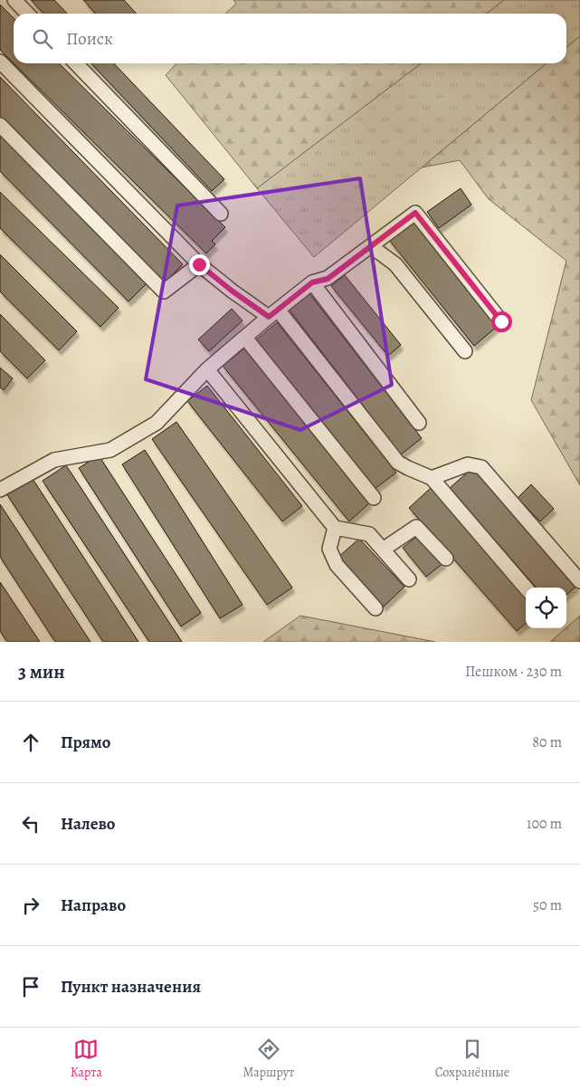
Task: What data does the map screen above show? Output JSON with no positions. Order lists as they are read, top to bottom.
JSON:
{
  "page": {
    "search": "Поиск",
    "heading": ["3 мин", "Пешком · 230 m"],
    "list": [
      ["Прямо", "80 m"],
      ["Налево", "100 m"],
      ["Направо", "50 m"],
      "Пункт назначения"
    ],
    "nav": ["Карта", "Маршрут", "Сохранённые"]
  }
}
